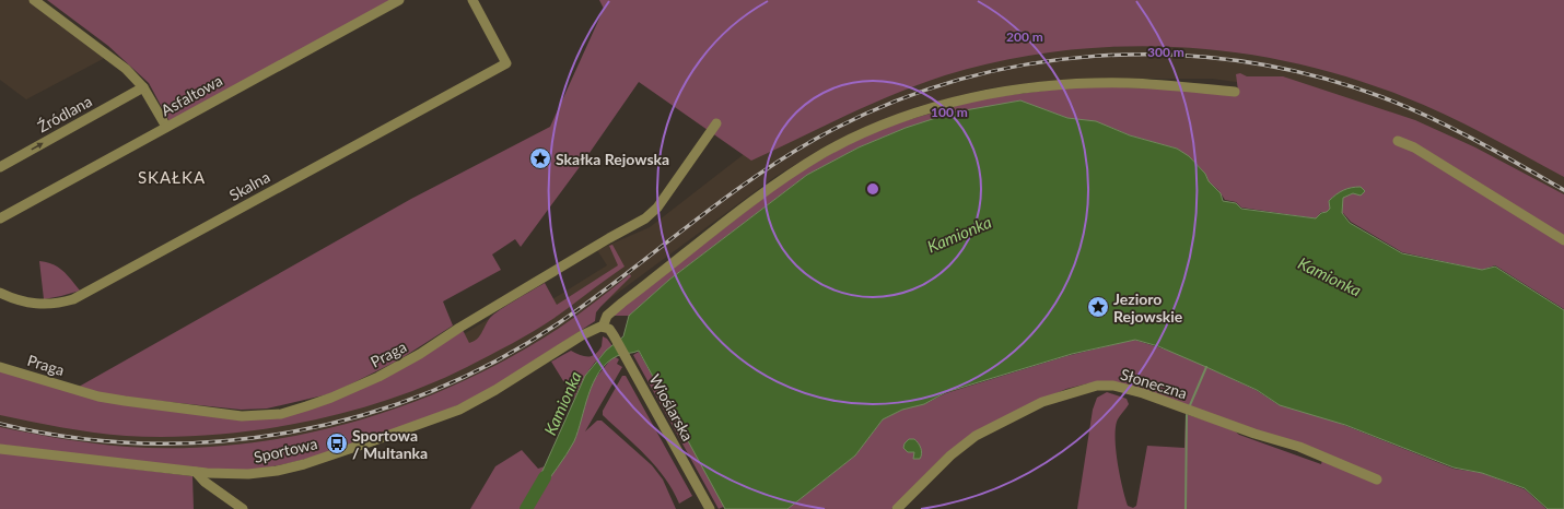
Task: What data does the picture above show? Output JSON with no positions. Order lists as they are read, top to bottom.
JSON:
{
  "streets": {
    "street": [
      "Asfaltowa",
      "Źródlana",
      "Skalna",
      "Praga",
      "Słoneczna",
      "Wioślarska",
      "Sportowa"
    ]
  },
  "crossings": [
    ["Wioślarska", "Sportowa"]
  ],
  "one_way": ["Źródlana"],
  "districts": ["SKAŁKA"],
  "water": ["Kamionka"],
  "places": {
    "place": ["Skałka Rejowska", "Jezioro Rejowskie"],
    "bus stop": ["Sportowa / Multanka"]
  },
  "rings": ["200 m", "300 m", "100 m"]
}
